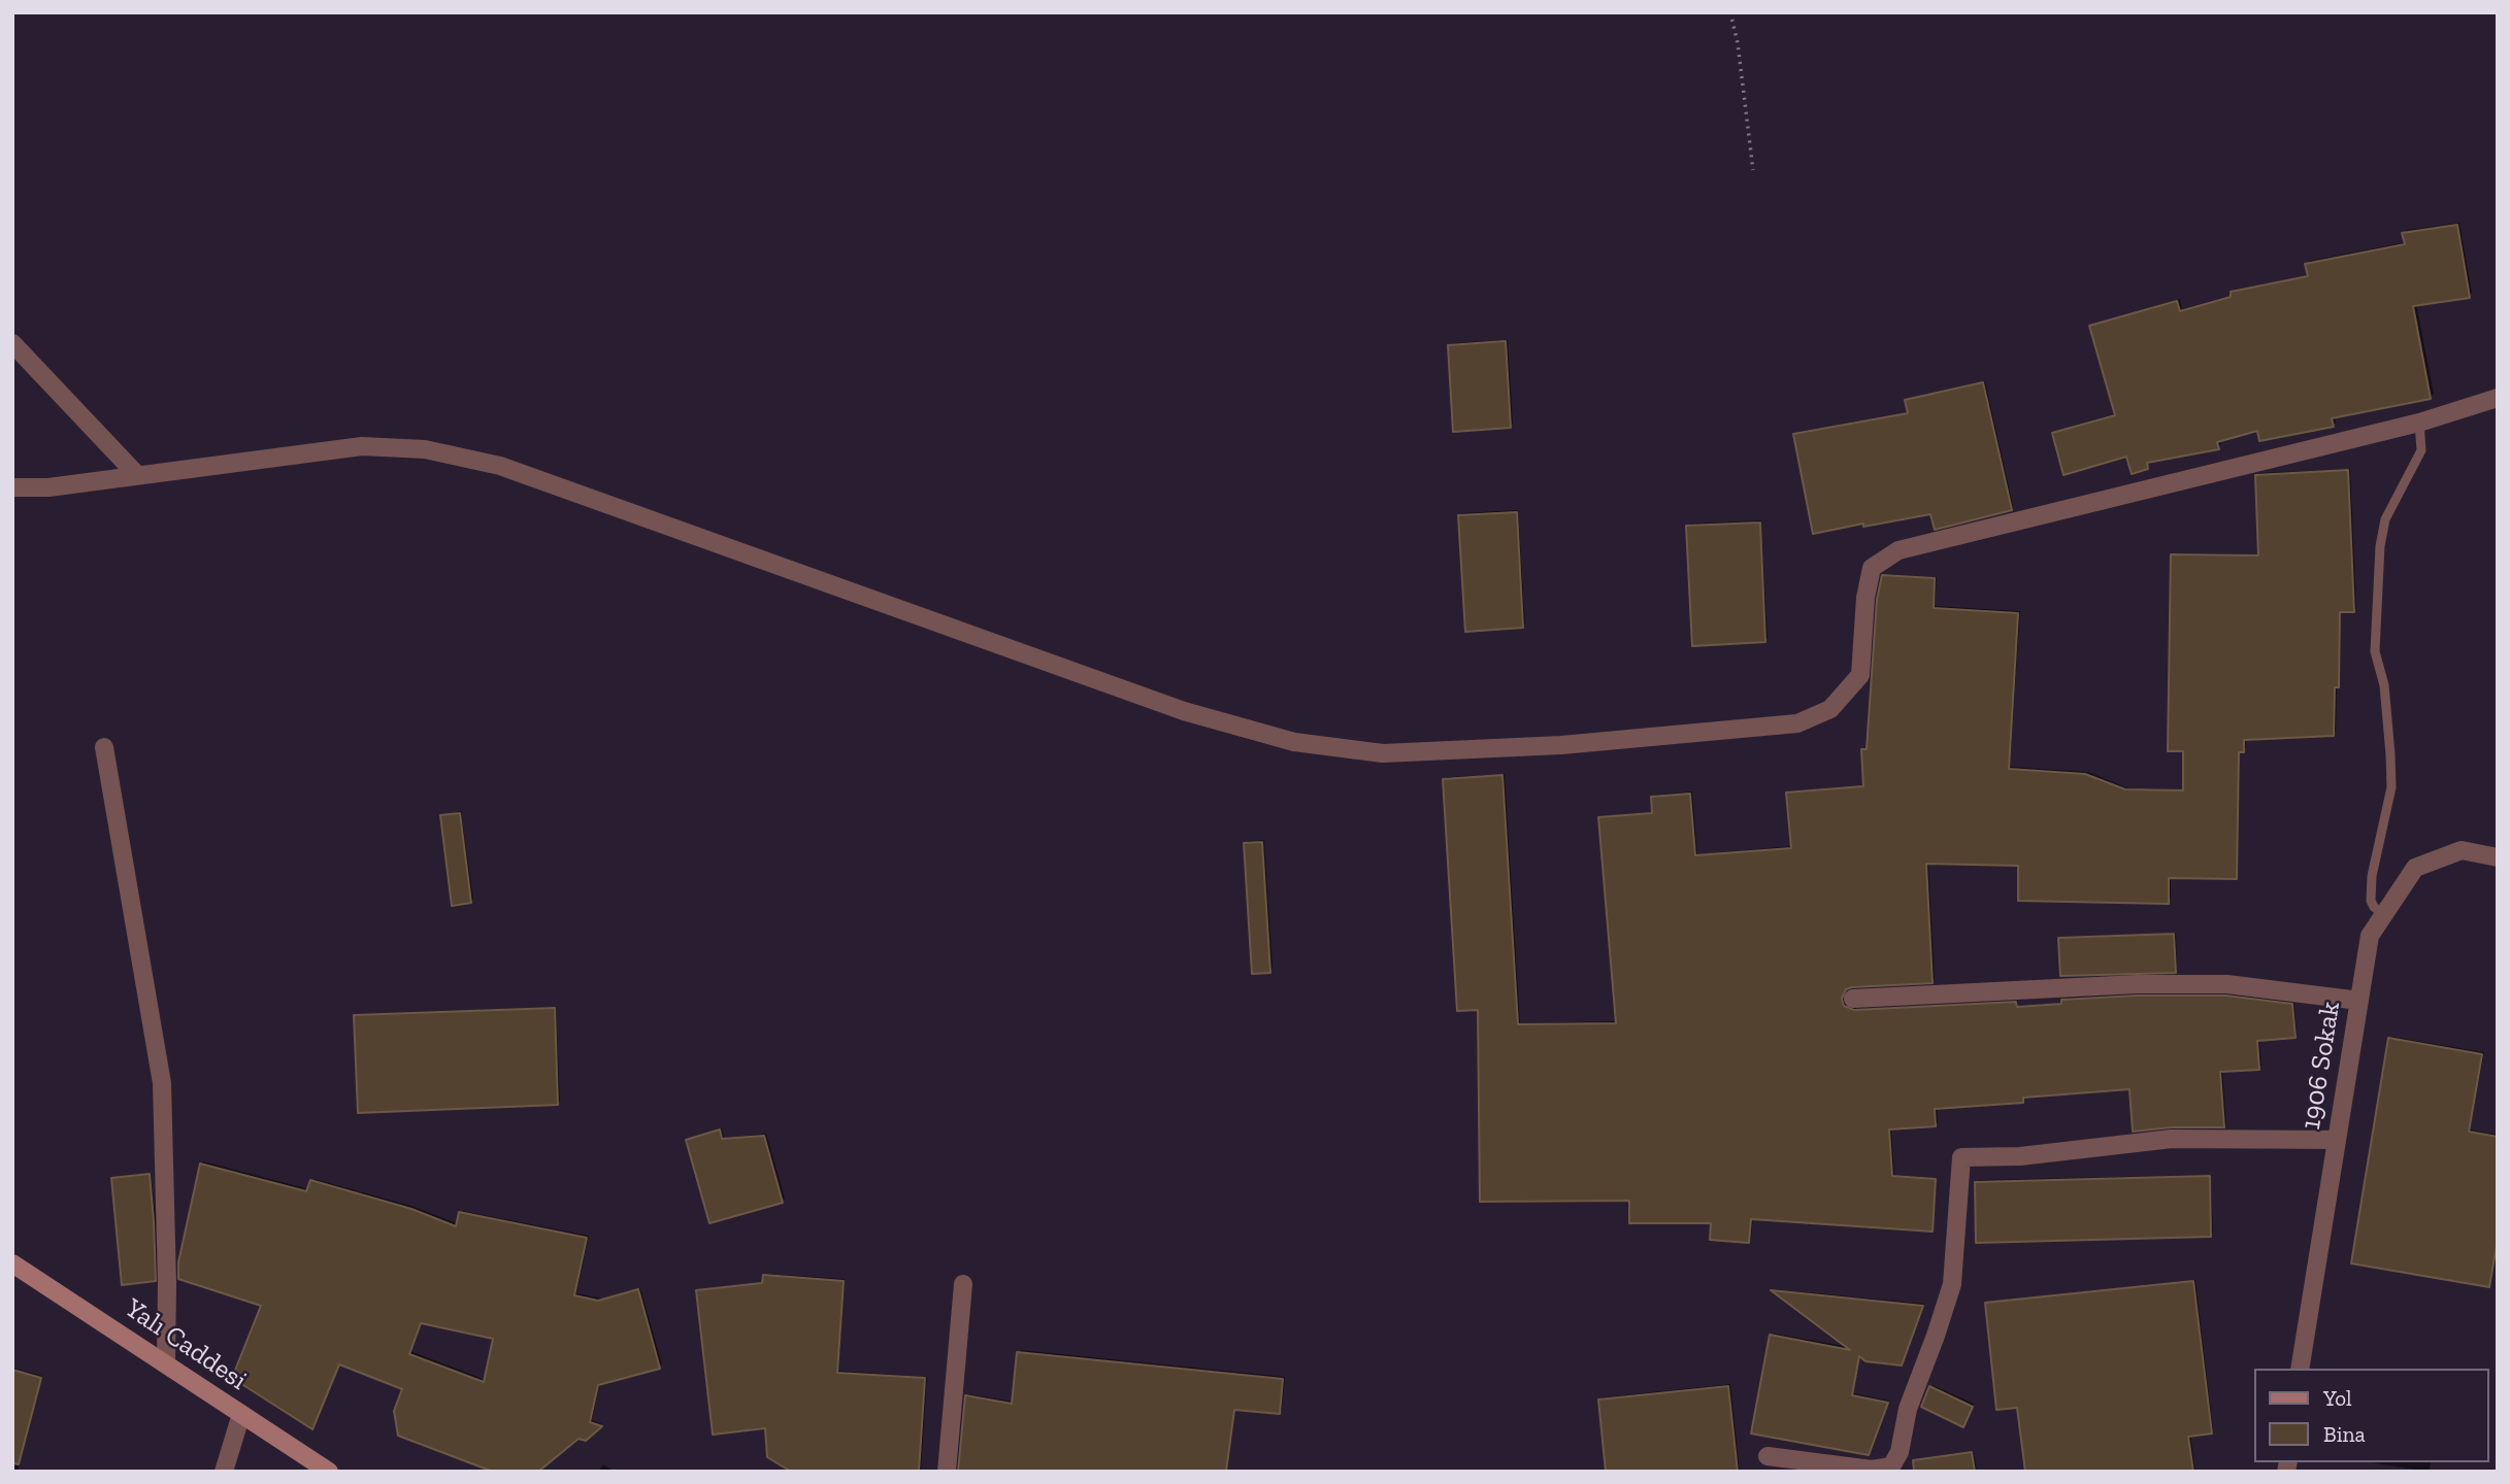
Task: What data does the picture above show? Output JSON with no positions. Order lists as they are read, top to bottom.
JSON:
{
  "streets": {
    "street": ["1906 Sokak", "Yalı Caddesi"]
  },
  "legend": ["Yol", "Bina"]
}
